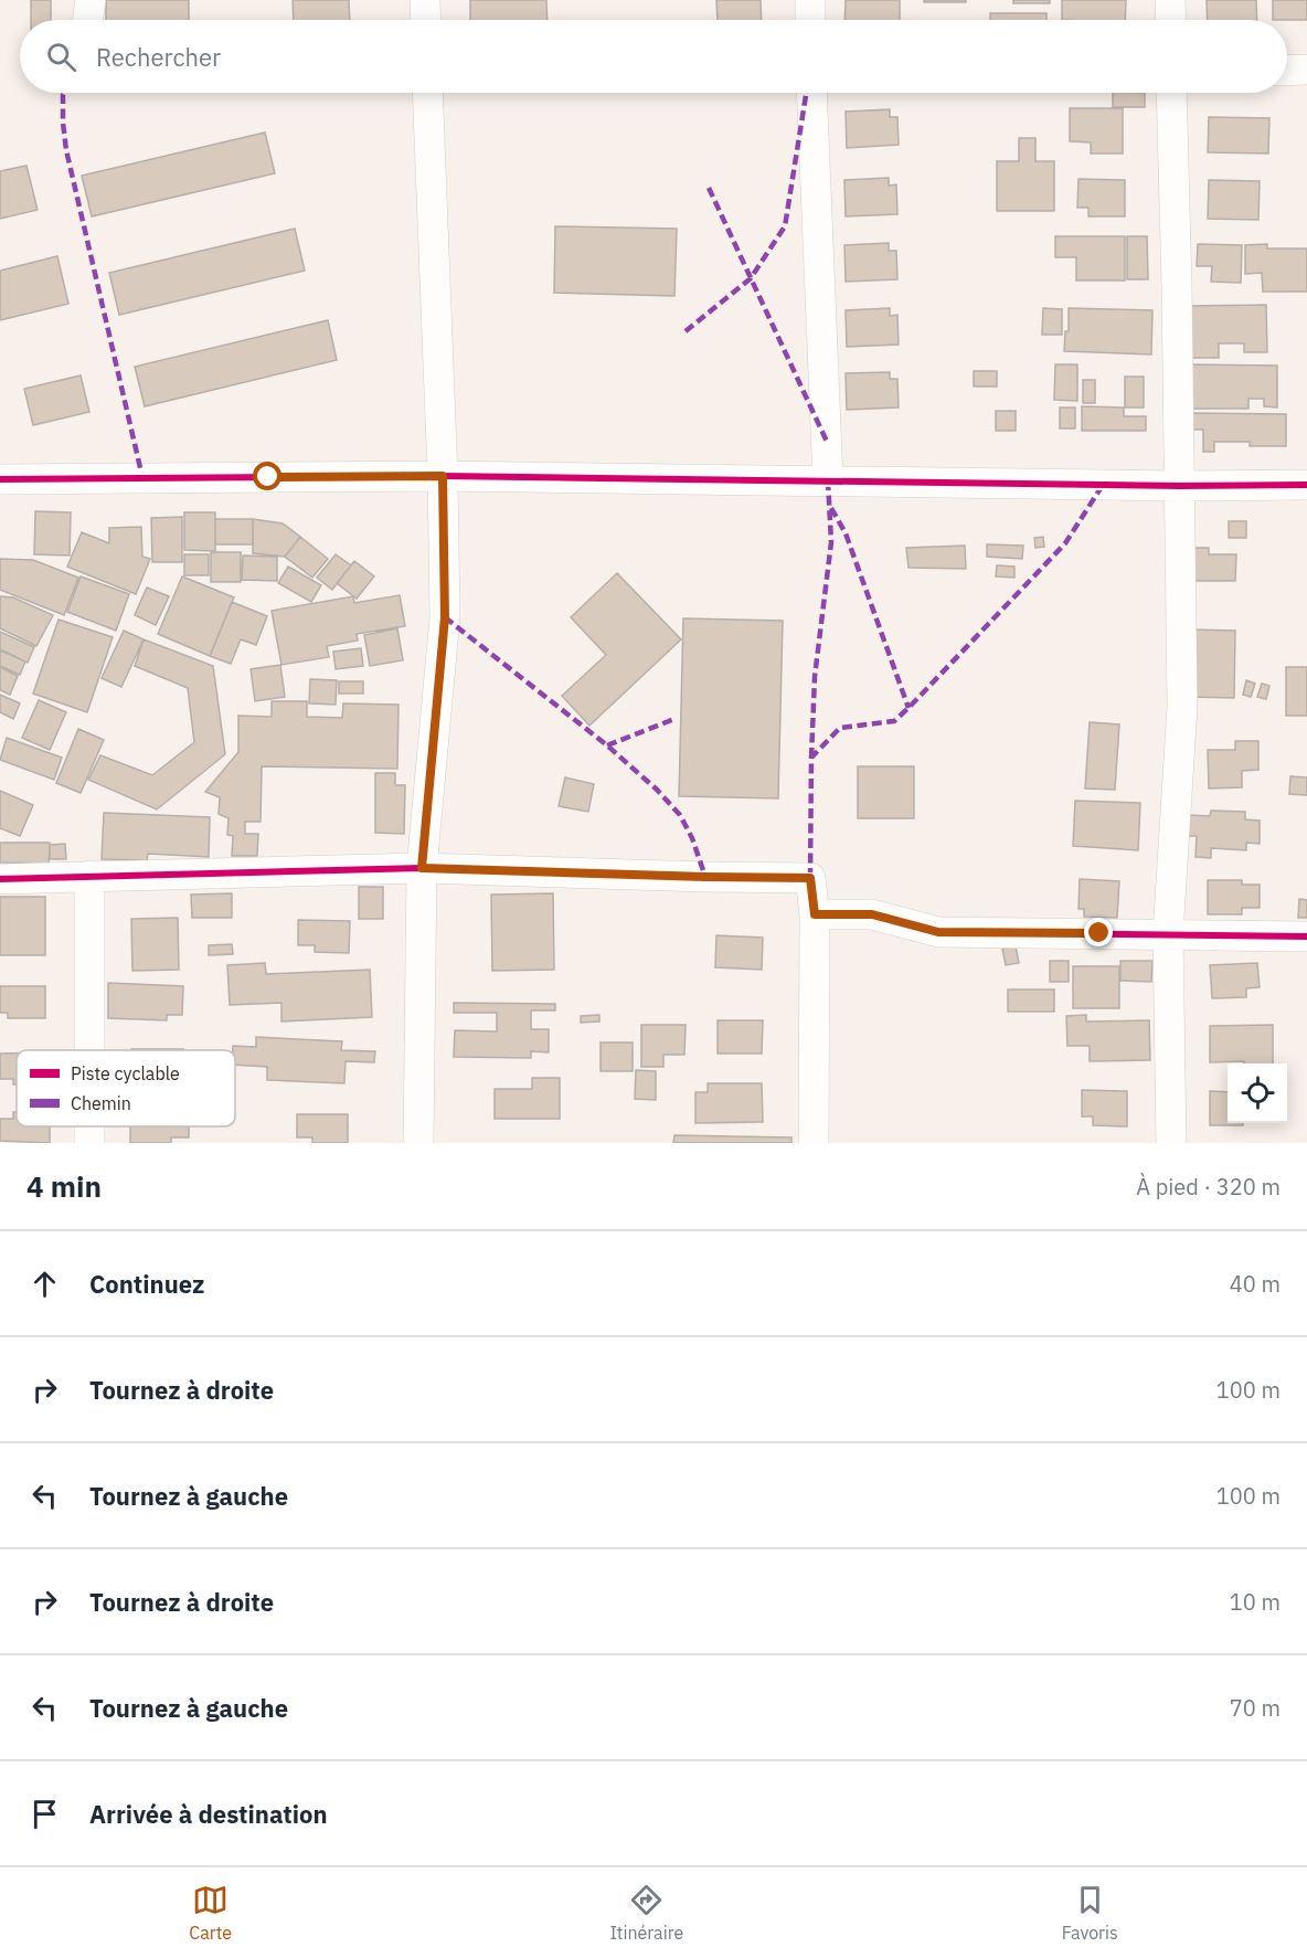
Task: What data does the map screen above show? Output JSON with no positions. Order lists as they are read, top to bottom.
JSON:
{
  "legend": ["Piste cyclable", "Chemin"],
  "page": {
    "search": "Rechercher",
    "heading": ["4 min", "À pied · 320 m"],
    "list": [
      ["Continuez", "40 m"],
      ["Tournez à droite", "100 m"],
      ["Tournez à gauche", "100 m"],
      ["Tournez à droite", "10 m"],
      ["Tournez à gauche", "70 m"],
      "Arrivée à destination"
    ],
    "nav": ["Carte", "Itinéraire", "Favoris"]
  }
}
